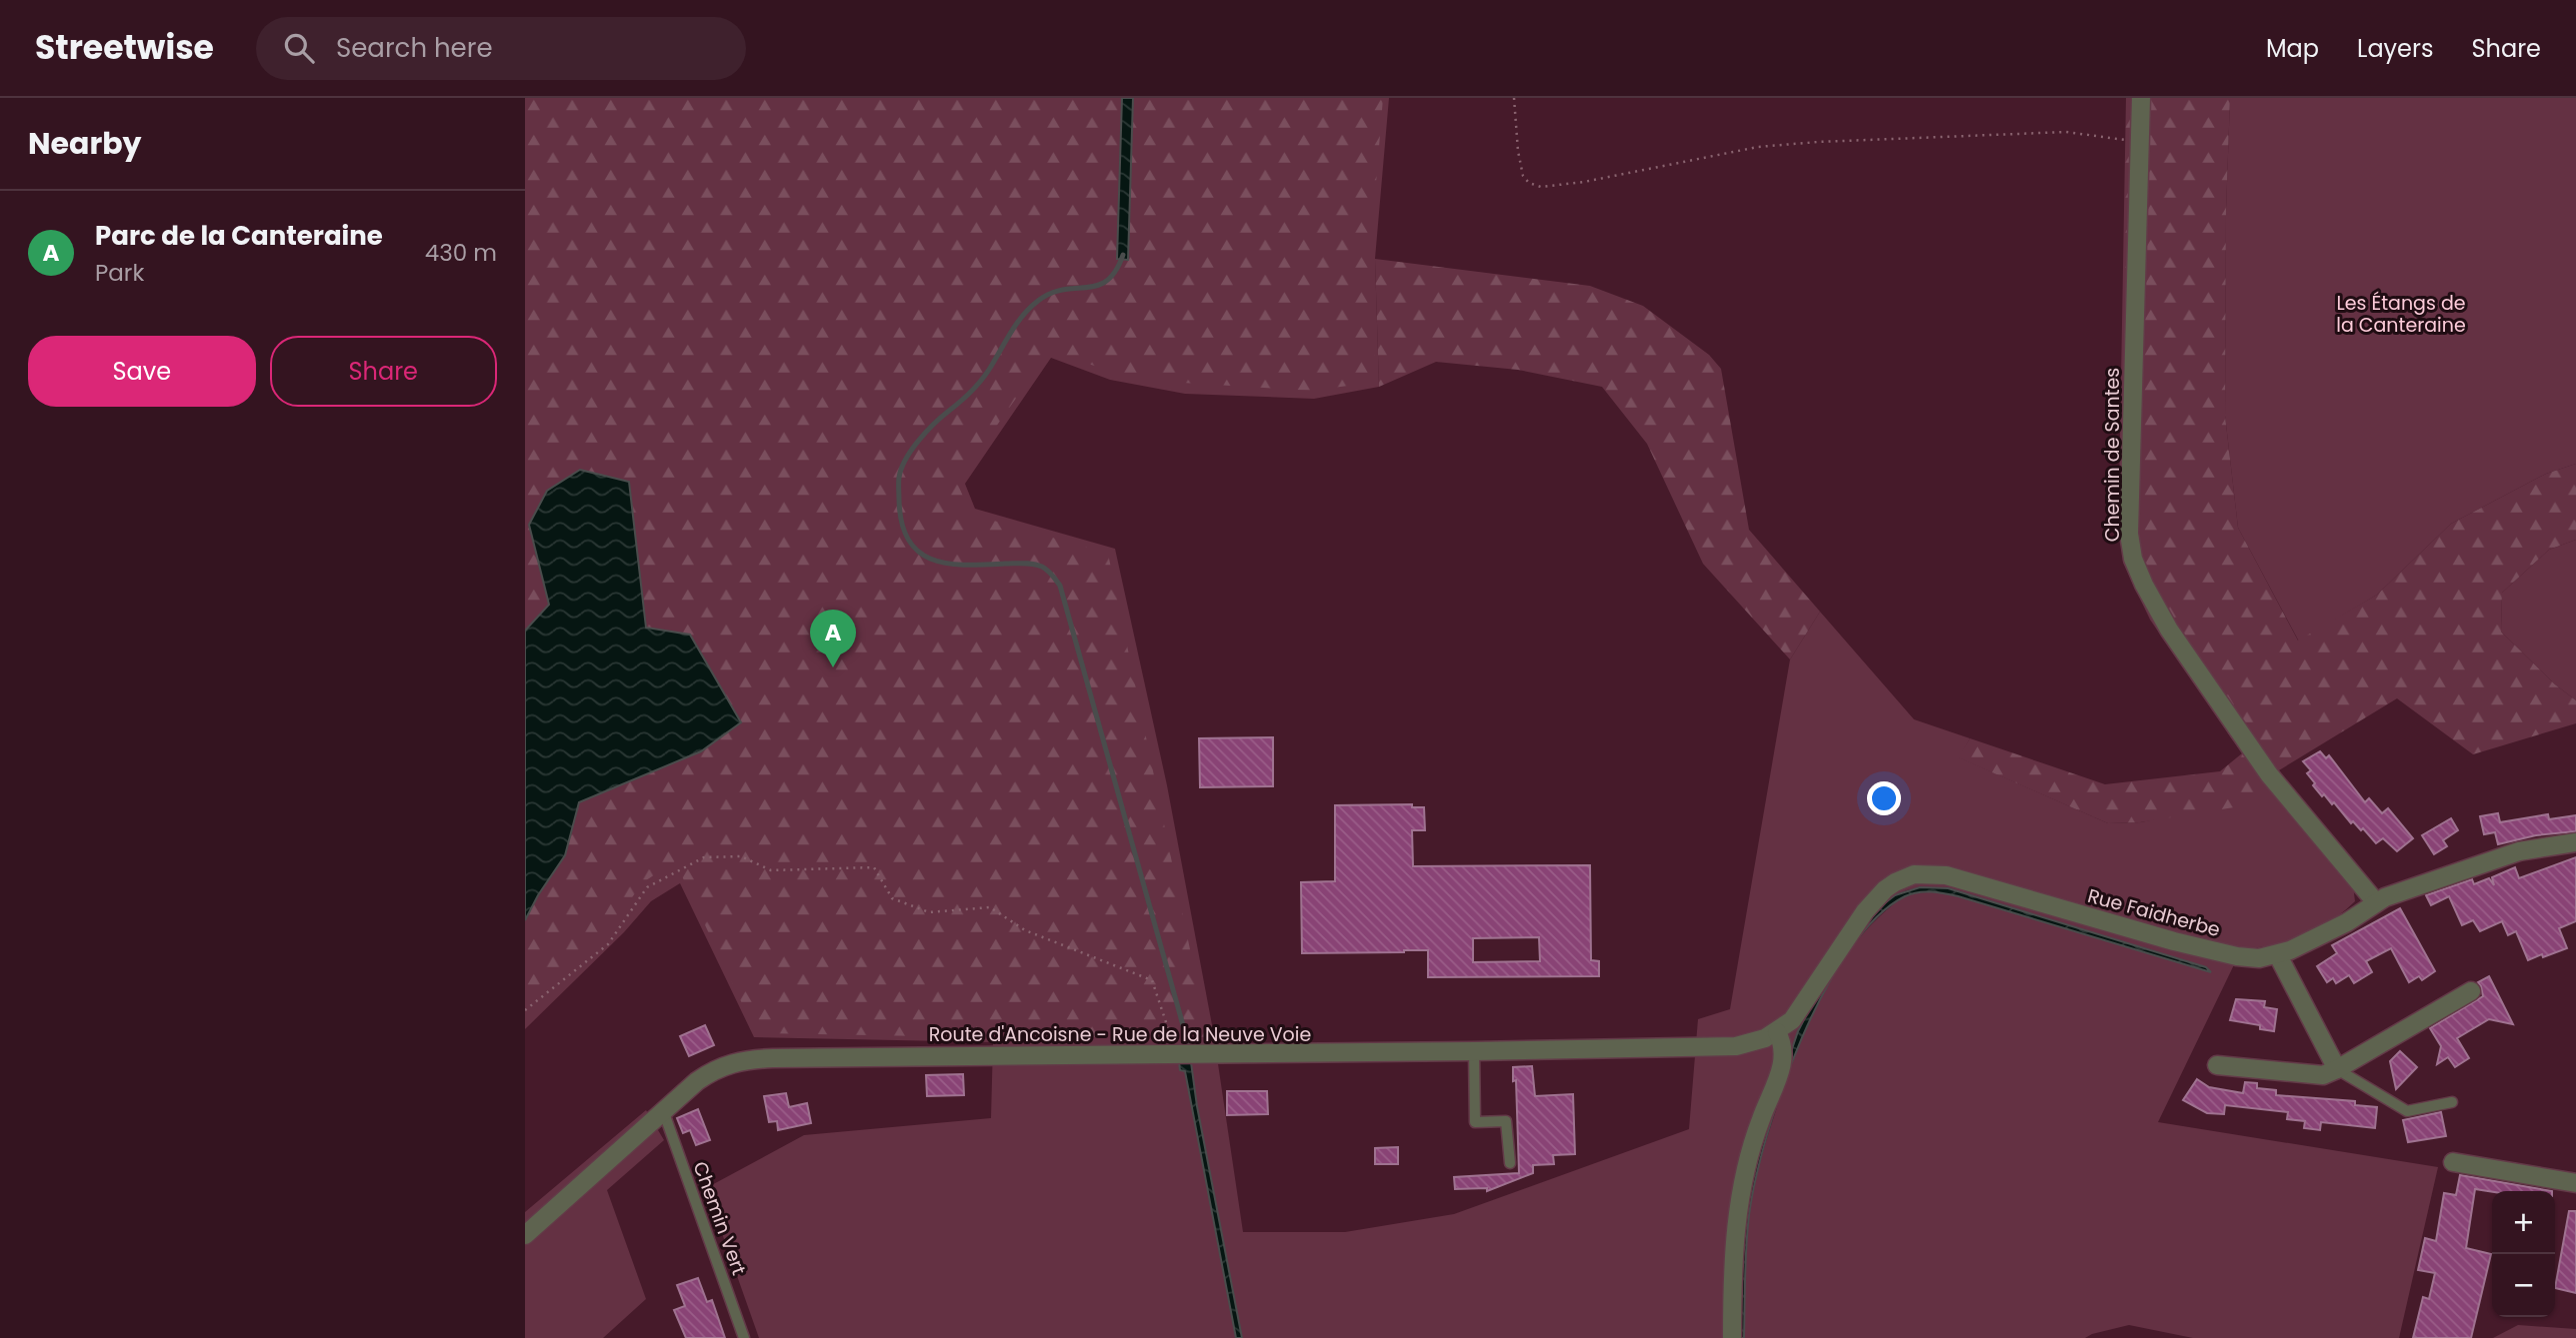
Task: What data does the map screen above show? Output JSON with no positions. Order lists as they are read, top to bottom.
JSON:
{
  "streets": {
    "street": ["Chemin de Santes", "Rue Faidherbe", "Route d'Ancoisne - Rue de la Neuve Voie"],
    "lane": ["Chemin Vert"]
  },
  "crossings": [
    ["Chemin de Santes", "Rue Faidherbe"],
    ["Rue Faidherbe", "Route d'Ancoisne - Rue de la Neuve Voie"],
    ["Route d'Ancoisne - Rue de la Neuve Voie", "Chemin Vert"]
  ],
  "parks": ["Les Étangs de la Canteraine"],
  "page": {
    "header": "Streetwise",
    "search": "Search here",
    "nav": ["Map", "Layers", "Share"],
    "heading": "Nearby",
    "list": [
      {
        "mark": "A",
        "name": "Parc de la Canteraine",
        "note": "Park",
        "value": "430 m"
      }
    ],
    "buttons": ["Save", "Share"],
    "pins": "A",
    "map_buttons": ["+", "−"]
  }
}
